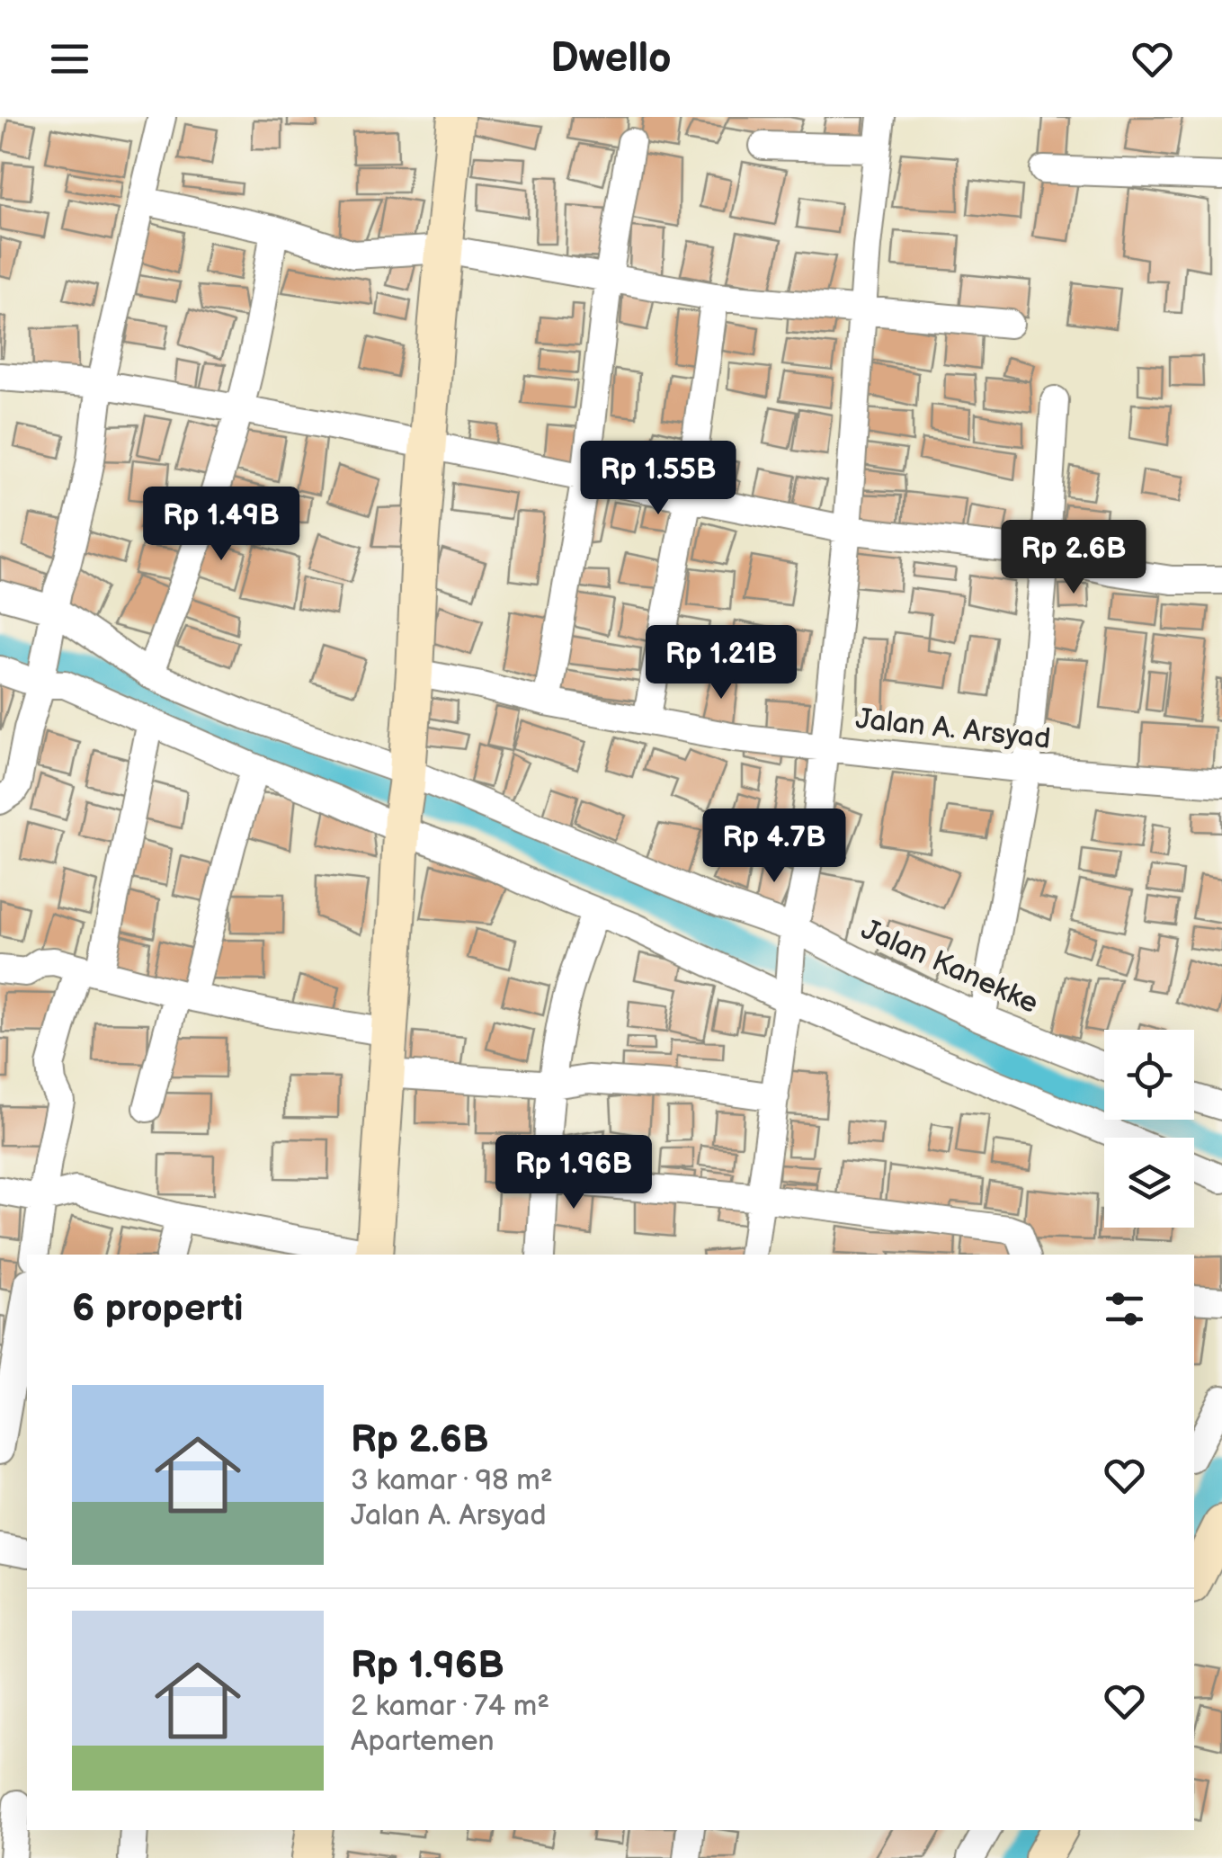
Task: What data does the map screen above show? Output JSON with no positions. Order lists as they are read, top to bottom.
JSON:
{
  "streets": {
    "street": ["Jalan A. Arsyad", "Jalan Kanekke"]
  },
  "page": {
    "header": "Dwello",
    "price": [
      "Rp 1.55B",
      "Rp 1.49B",
      "Rp 2.6B",
      "Rp 1.21B",
      "Rp 4.7B",
      "Rp 1.96B"
    ],
    "heading": "6 properti",
    "list": [
      {
        "name": "Rp 2.6B",
        "note": "3 kamar · 98 m² · Jalan A. Arsyad"
      },
      {
        "name": "Rp 1.96B",
        "note": "2 kamar · 74 m² · Apartemen"
      }
    ]
  }
}
